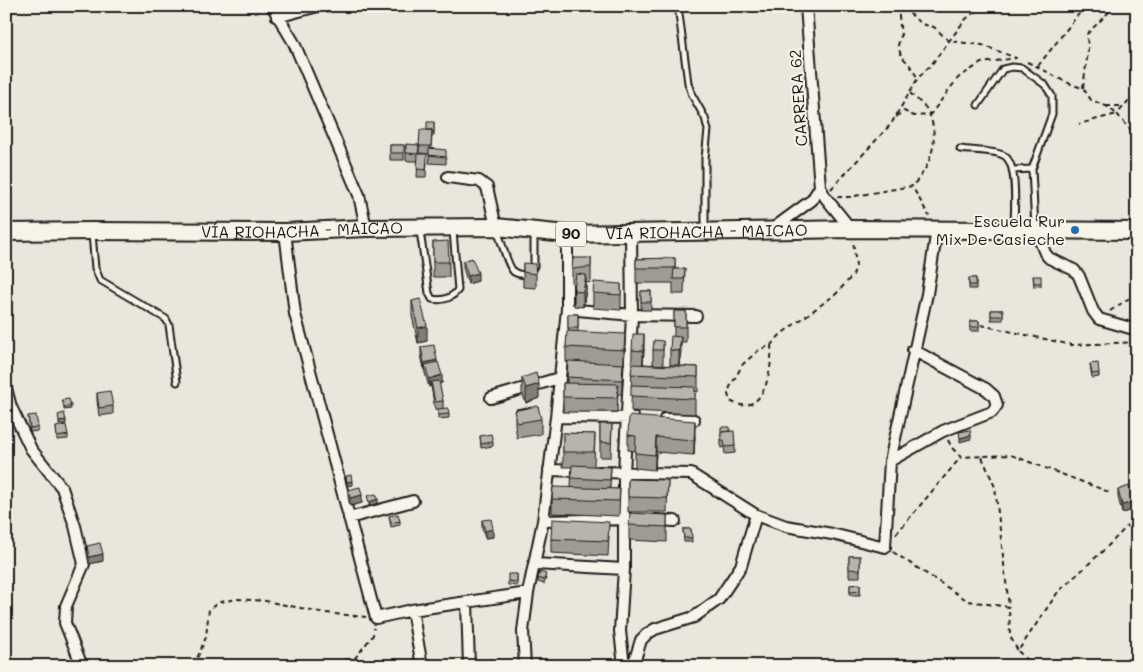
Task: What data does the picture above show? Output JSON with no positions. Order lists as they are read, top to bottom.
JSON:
{
  "streets": {
    "highway": ["VÍA RIOHACHA - MAICAO", "90"],
    "street": ["CARRERA 62"]
  },
  "crossings": [
    ["CARRERA 62", "VÍA RIOHACHA - MAICAO"]
  ],
  "places": ["Escuela Rur Mix De Casieche"]
}
